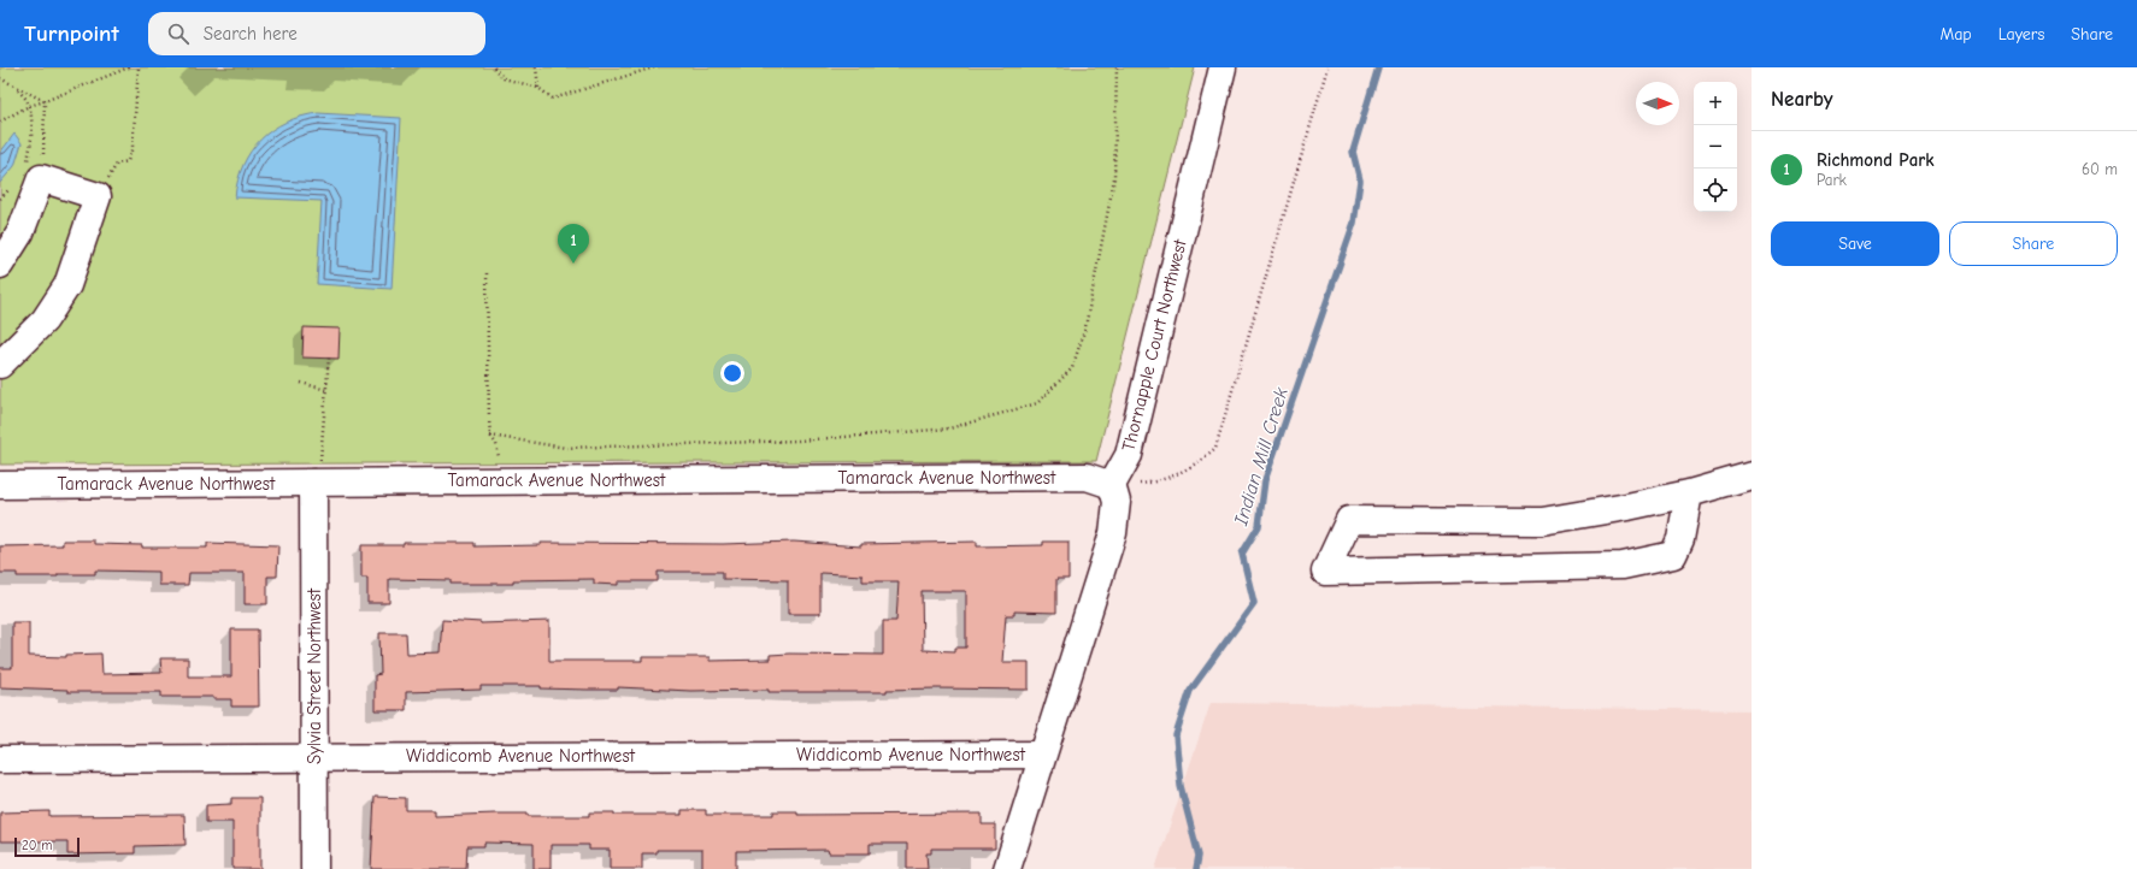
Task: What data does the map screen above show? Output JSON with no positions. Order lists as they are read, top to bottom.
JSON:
{
  "streets": {
    "street": [
      "Thornapple Court Northwest",
      "Tamarack Avenue Northwest",
      "Sylvia Street Northwest",
      "Widdicomb Avenue Northwest"
    ]
  },
  "crossings": [
    ["Thornapple Court Northwest", "Tamarack Avenue Northwest"],
    ["Tamarack Avenue Northwest", "Sylvia Street Northwest"],
    ["Sylvia Street Northwest", "Widdicomb Avenue Northwest"]
  ],
  "water": ["Indian Mill Creek"],
  "scale_bar": "20 m",
  "north": "right",
  "page": {
    "header": "Turnpoint",
    "search": "Search here",
    "nav": ["Map", "Layers", "Share"],
    "heading": "Nearby",
    "map_buttons": ["+", "−"],
    "list": [
      {
        "mark": "1",
        "name": "Richmond Park",
        "note": "Park",
        "value": "60 m"
      }
    ],
    "buttons": ["Save", "Share"],
    "pins": "1",
    "scale": "20 m"
  }
}
